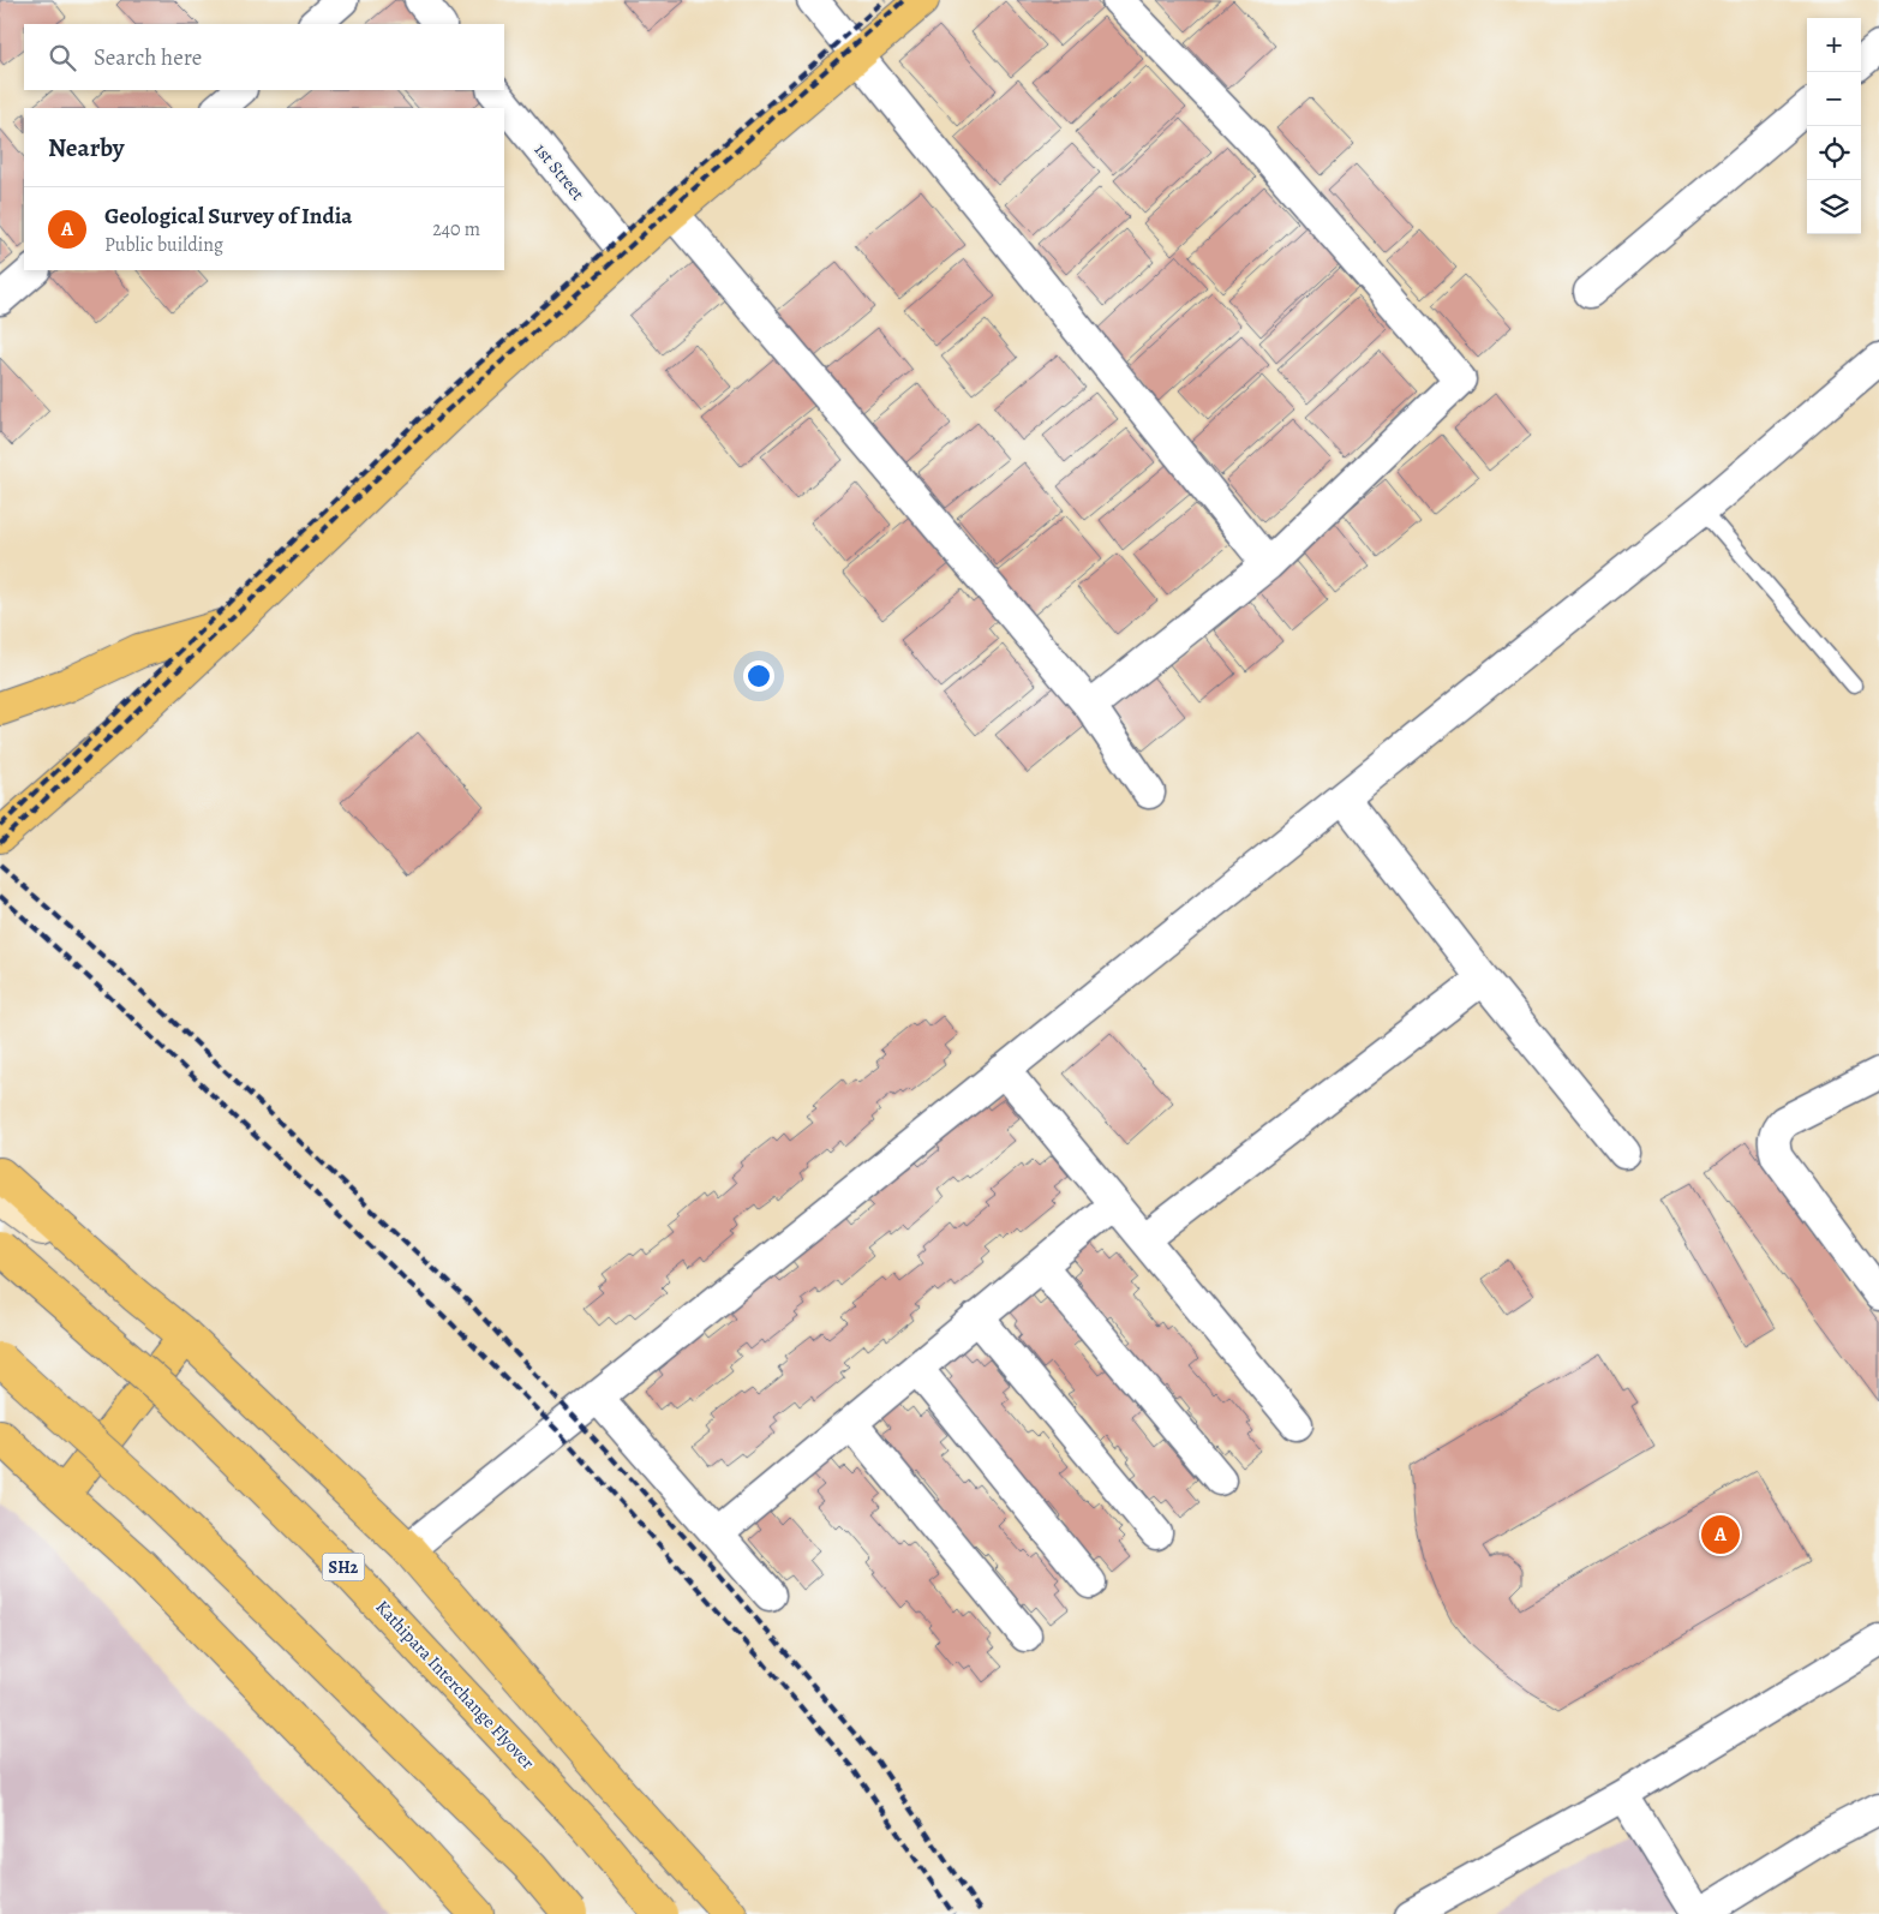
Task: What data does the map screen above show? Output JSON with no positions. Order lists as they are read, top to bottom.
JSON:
{
  "streets": {
    "main road": ["SH2", "Kathipara Interchange Flyover"],
    "street": ["1st Street"]
  },
  "page": {
    "map_buttons": ["+", "−"],
    "search": "Search here",
    "heading": "Nearby",
    "list": [
      {
        "mark": "A",
        "name": "Geological Survey of India",
        "note": "Public building",
        "value": "240 m"
      }
    ],
    "pins": "A"
  }
}
